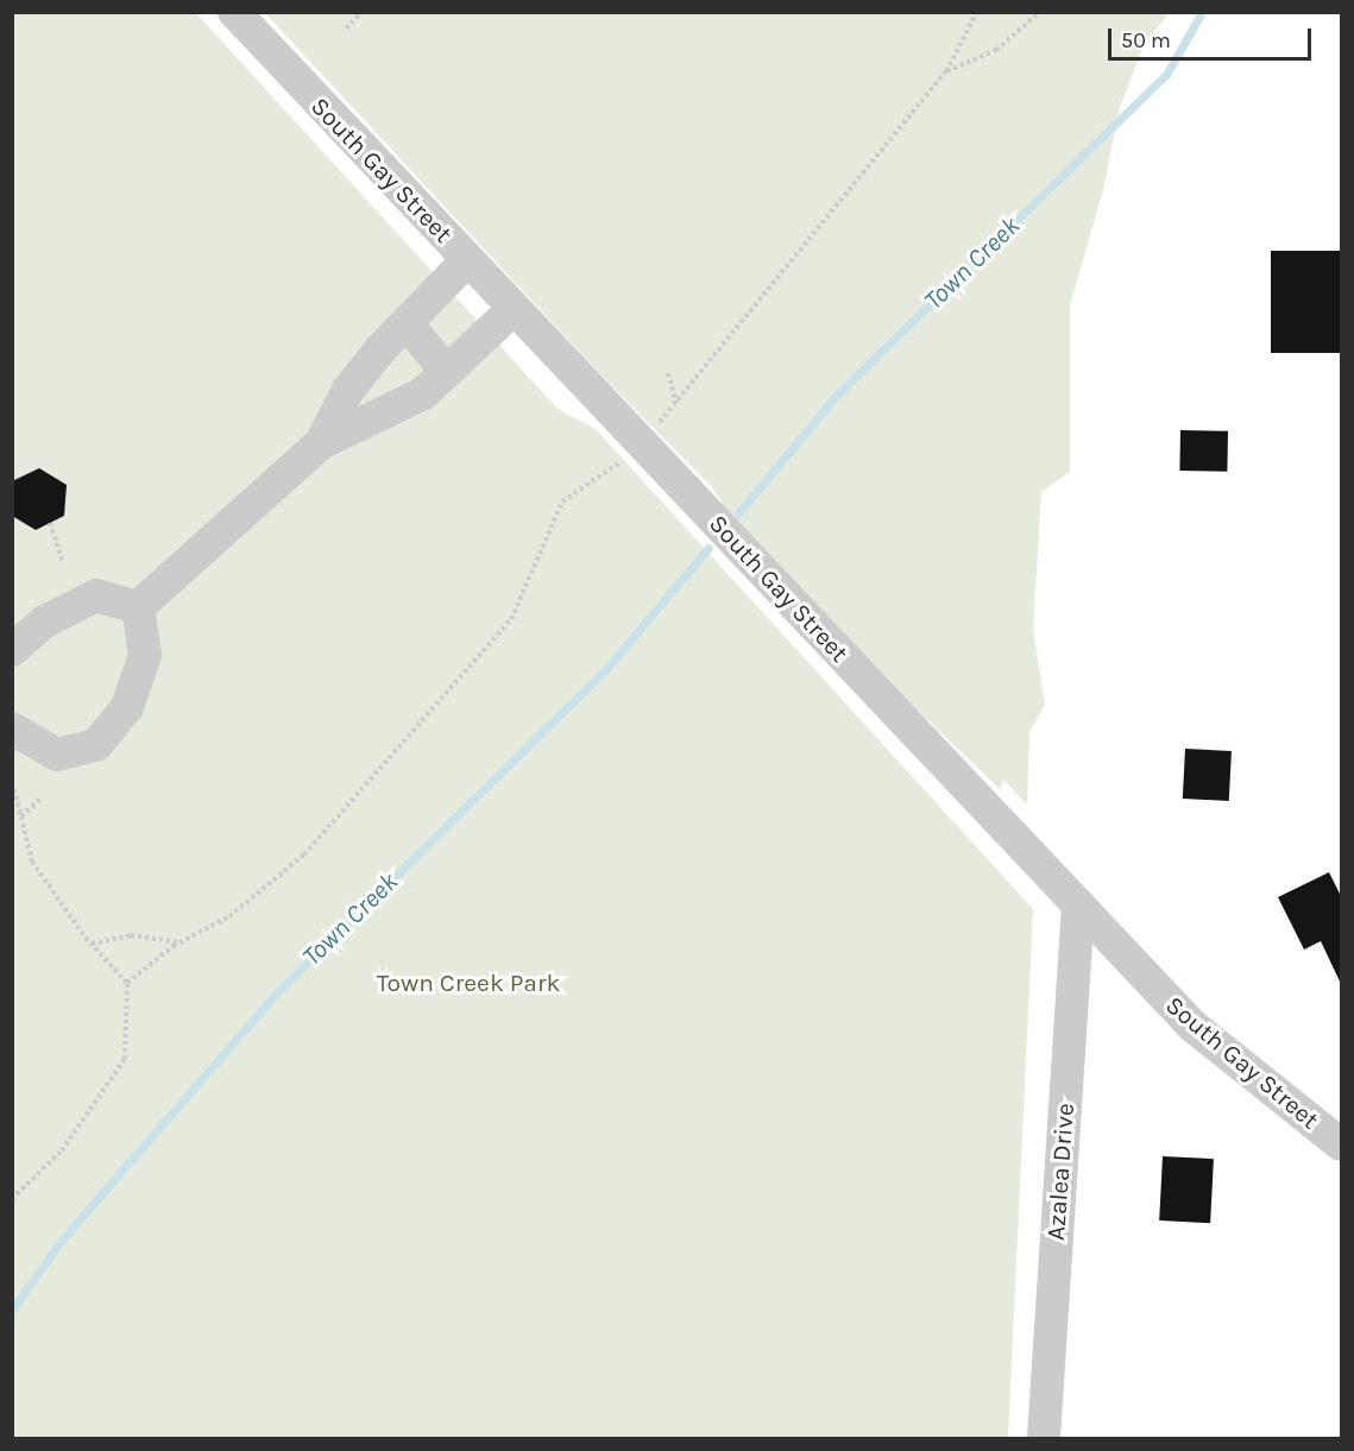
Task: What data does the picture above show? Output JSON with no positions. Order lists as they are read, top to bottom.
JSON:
{
  "streets": {
    "street": ["South Gay Street", "Azalea Drive"]
  },
  "crossings": [
    ["South Gay Street", "Azalea Drive"]
  ],
  "water": ["Town Creek"],
  "parks": ["Town Creek Park"],
  "scale_bar": "50 m"
}
